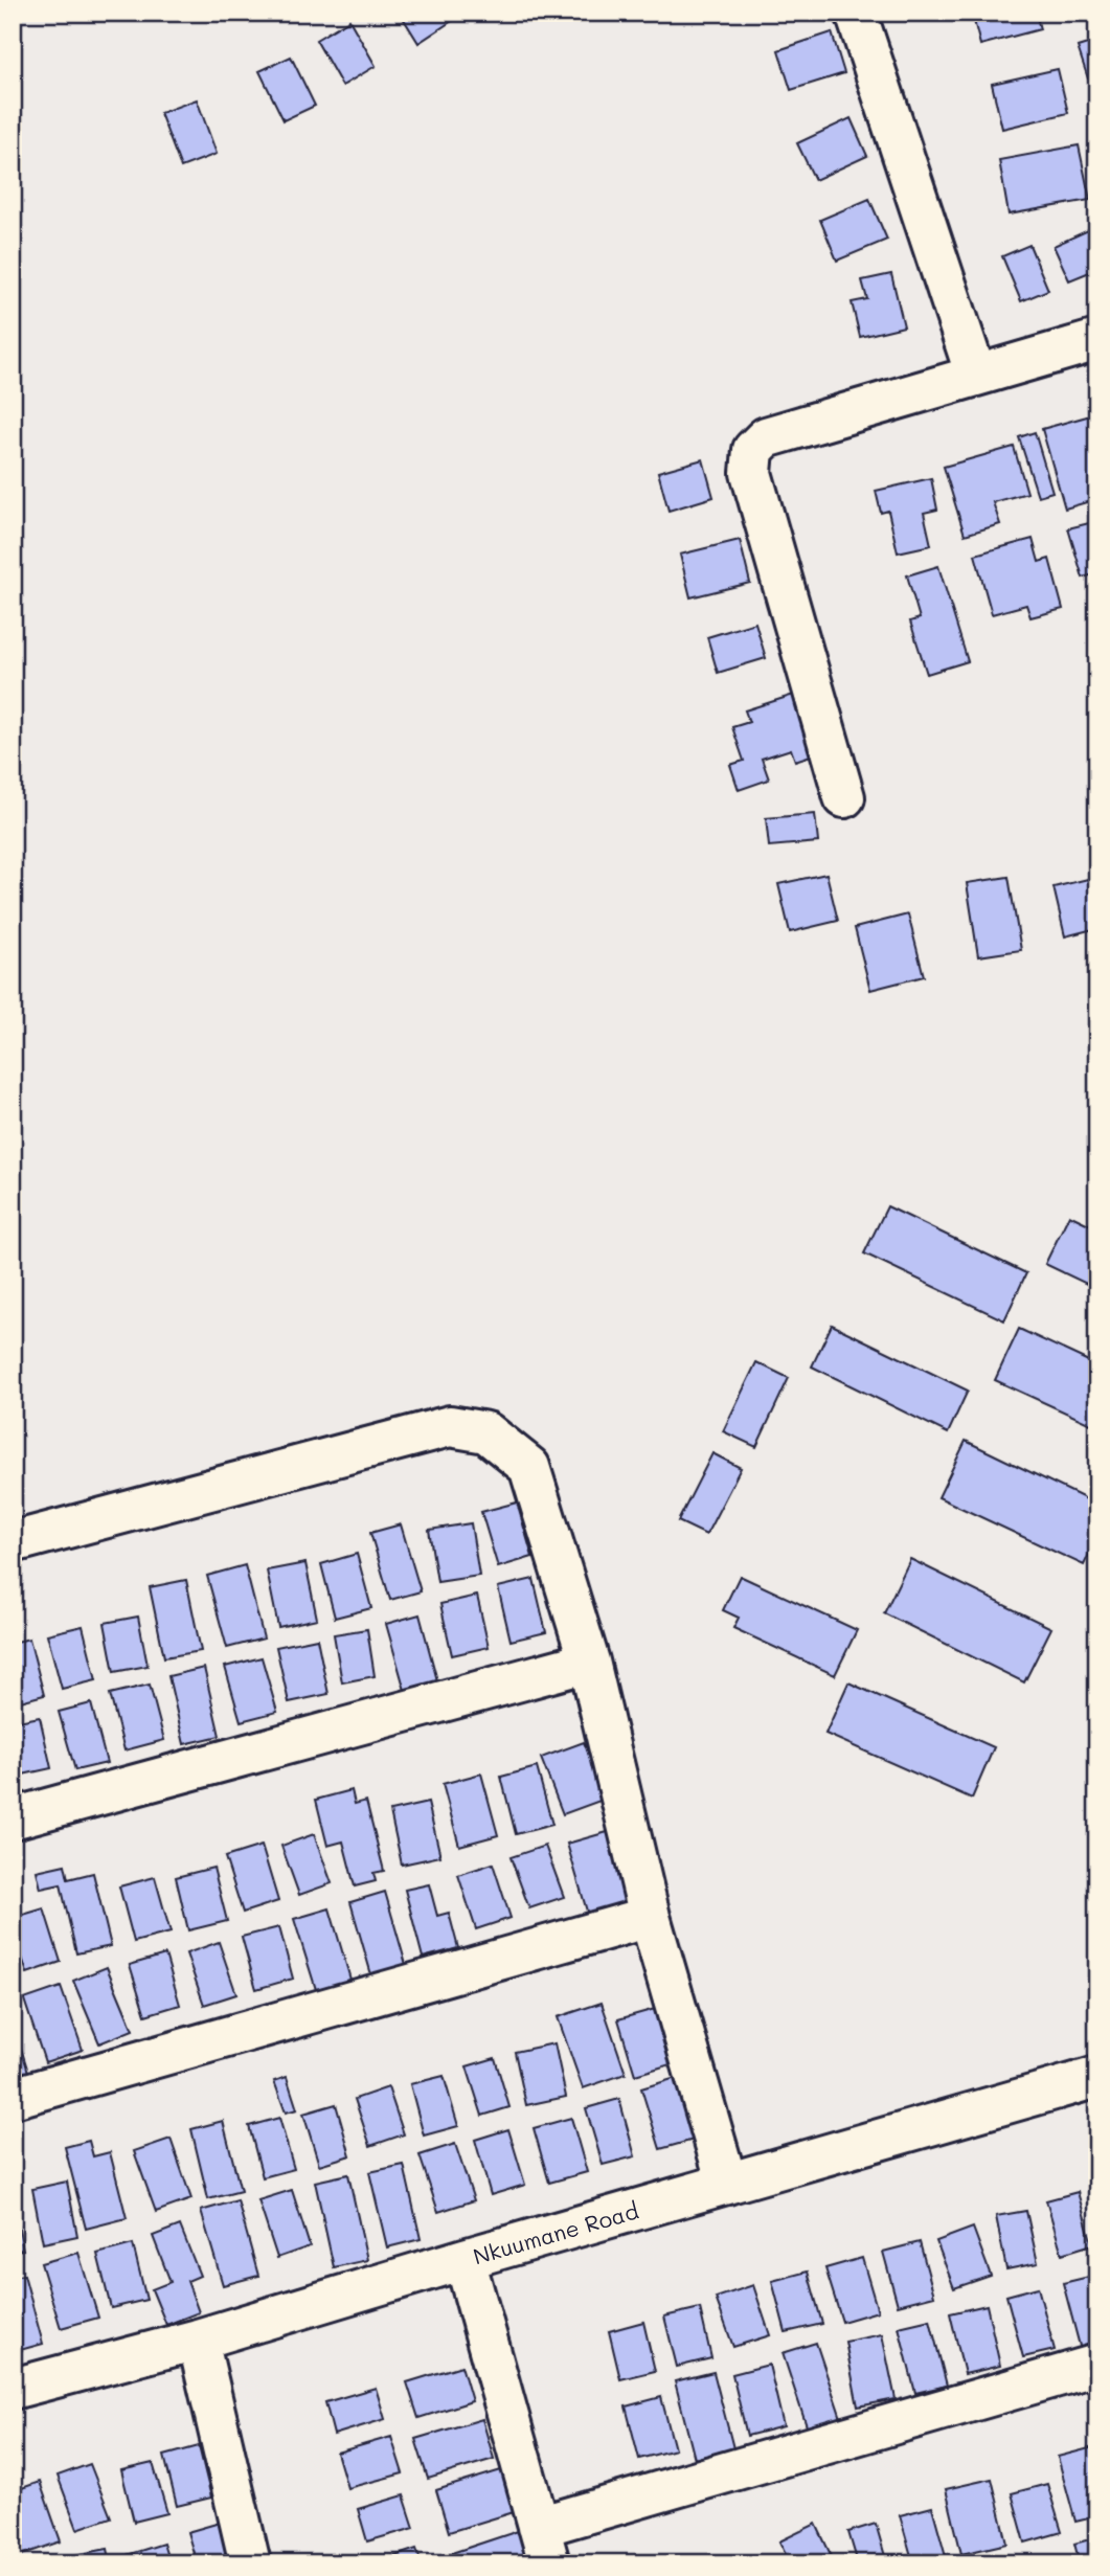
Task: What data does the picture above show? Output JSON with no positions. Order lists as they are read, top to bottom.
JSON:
{
  "streets": {
    "street": ["Nkuumane Road"]
  }
}
